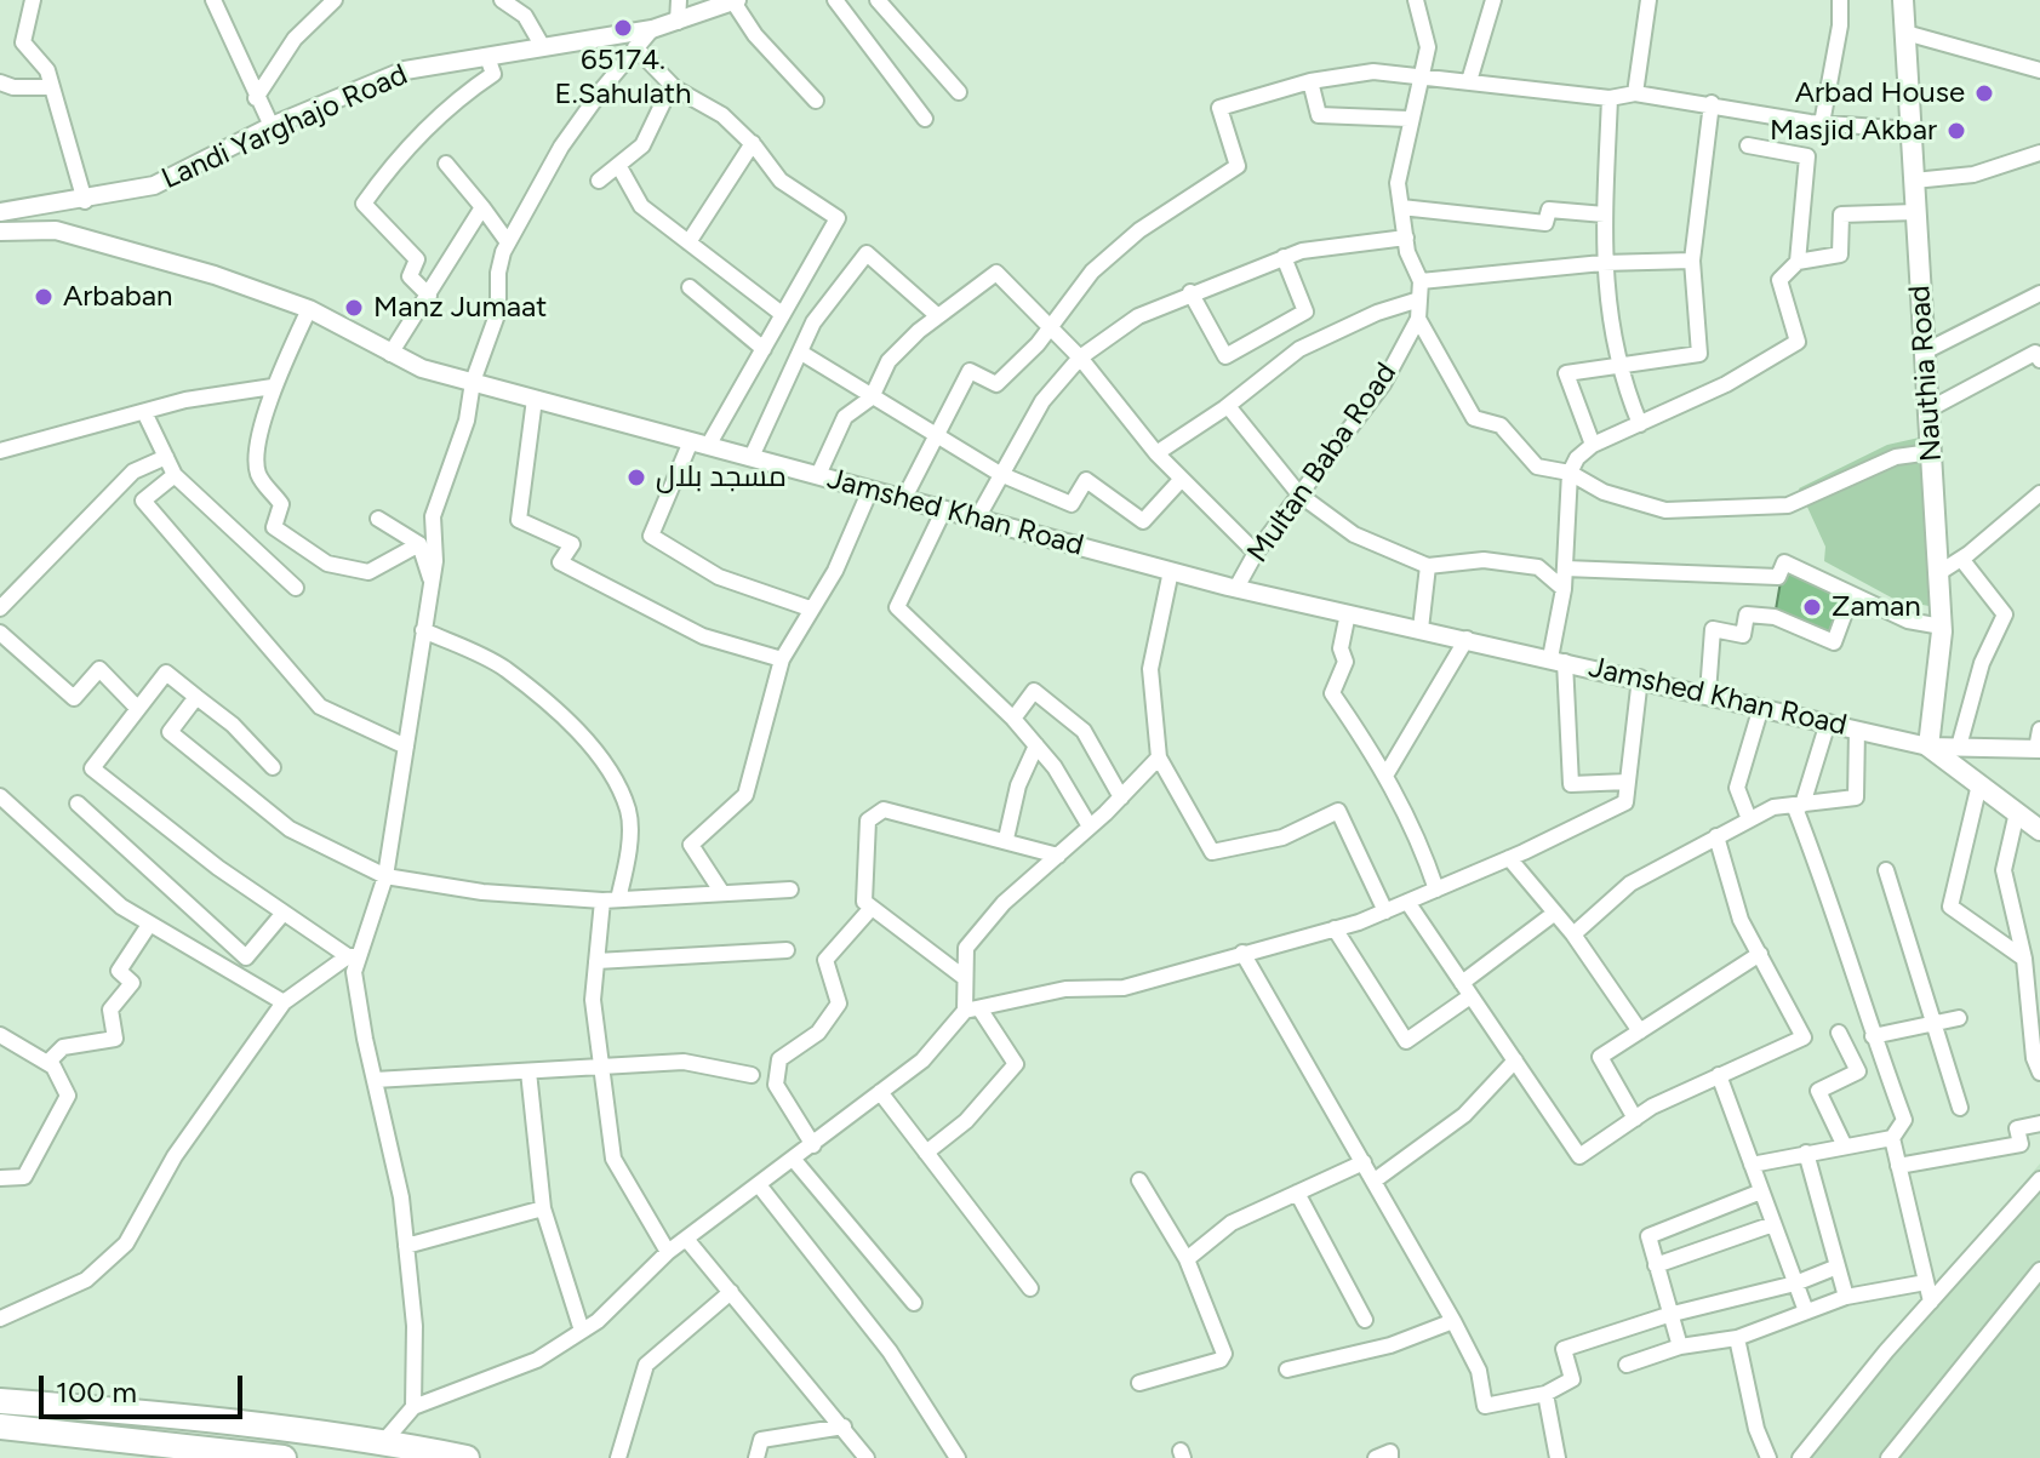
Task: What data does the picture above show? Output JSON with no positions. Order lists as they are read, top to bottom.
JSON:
{
  "streets": {
    "main road": ["Nauthia Road"],
    "street": ["Landi Yarghajo Road", "Multan Baba Road", "Jamshed Khan Road"]
  },
  "crossings": [
    ["Nauthia Road", "Jamshed Khan Road"],
    ["Multan Baba Road", "Jamshed Khan Road"]
  ],
  "places": [
    "65174. E.Sahulath",
    "Arbad House",
    "Masjid Akbar",
    "Arbaban",
    "Manz Jumaat",
    "مسجد بلال",
    "Zaman"
  ],
  "scale_bar": "100 m"
}
